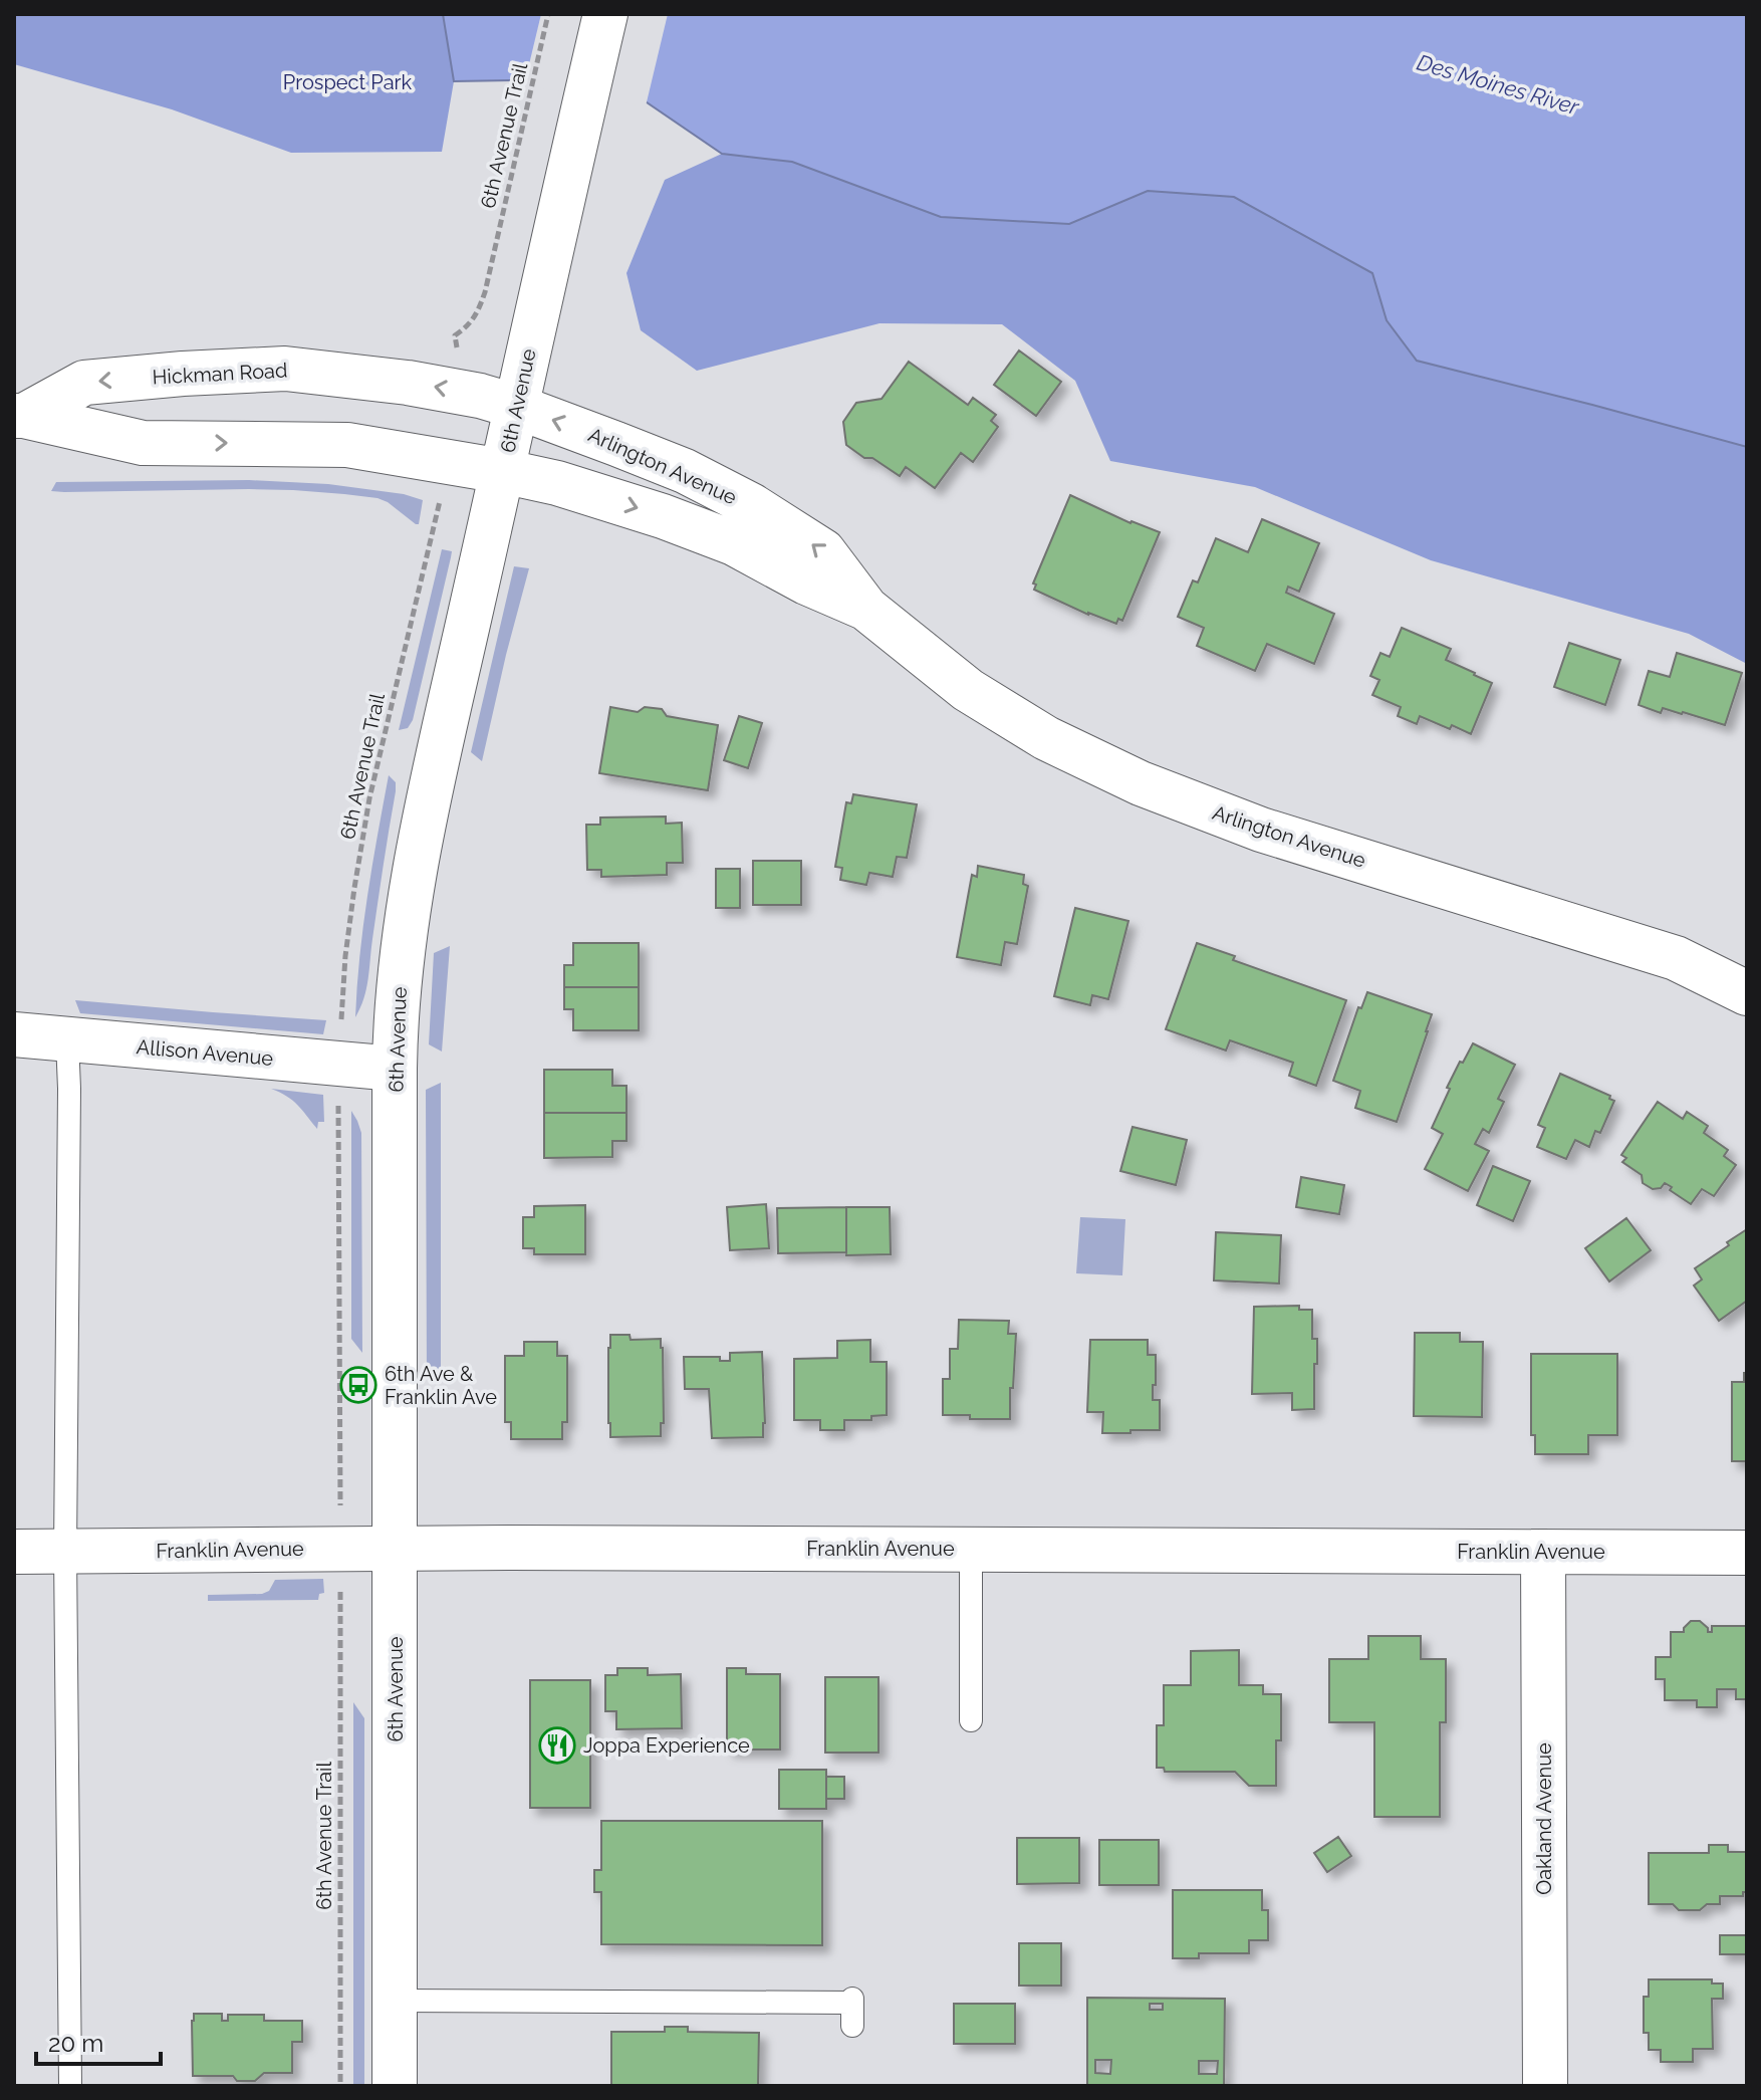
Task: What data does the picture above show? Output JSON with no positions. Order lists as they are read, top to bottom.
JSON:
{
  "streets": {
    "main road": [
      "Hickman Road",
      "6th Avenue",
      "Arlington Avenue",
      "Allison Avenue",
      "Franklin Avenue",
      "Oakland Avenue"
    ],
    "path": ["6th Avenue Trail"]
  },
  "crossings": [
    ["Hickman Road", "6th Avenue"],
    ["Hickman Road", "Arlington Avenue"],
    ["6th Avenue", "Arlington Avenue"],
    ["6th Avenue", "Allison Avenue"],
    ["6th Avenue", "Franklin Avenue"],
    ["Franklin Avenue", "Oakland Avenue"]
  ],
  "water": ["Des Moines River"],
  "parks": ["Prospect Park"],
  "places": {
    "bus stop": ["6th Ave & Franklin Ave"],
    "restaurant": ["Joppa Experience"]
  },
  "scale_bar": "20 m"
}
